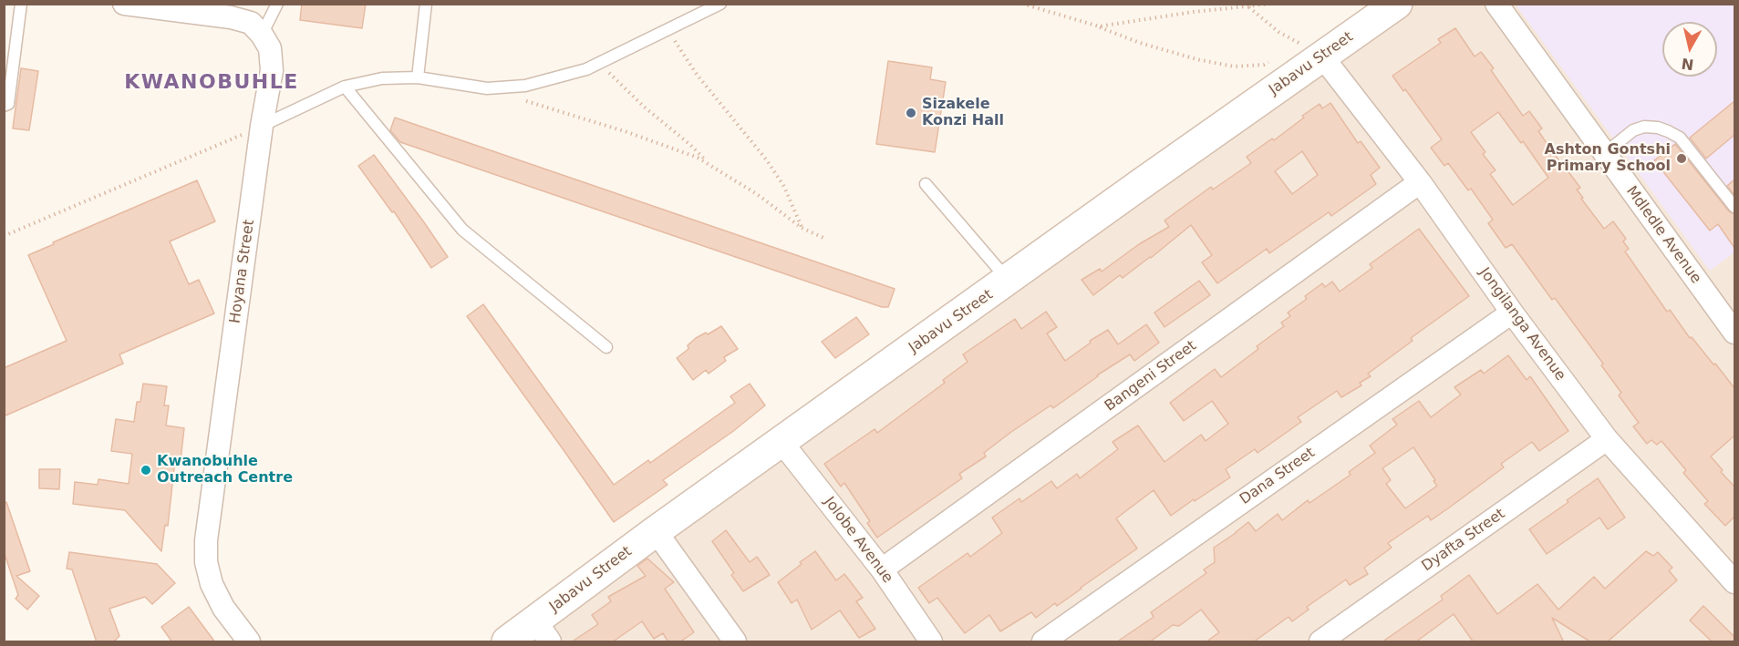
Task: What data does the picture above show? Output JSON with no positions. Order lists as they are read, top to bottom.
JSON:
{
  "streets": {
    "street": [
      "Jabavu Street",
      "Mdledle Avenue",
      "Hoyana Street",
      "Jongilanga Avenue",
      "Bangeni Street",
      "Dana Street",
      "Jolobe Avenue",
      "Dyafta Street"
    ]
  },
  "crossings": [
    ["Jabavu Street", "Jongilanga Avenue"],
    ["Jabavu Street", "Jolobe Avenue"],
    ["Jongilanga Avenue", "Bangeni Street"],
    ["Jongilanga Avenue", "Dana Street"],
    ["Jongilanga Avenue", "Dyafta Street"],
    ["Bangeni Street", "Jolobe Avenue"]
  ],
  "districts": ["KWANOBUHLE"],
  "places": ["Sizakele Konzi Hall", "Ashton Gontshi Primary School", "Kwanobuhle Outreach Centre"],
  "north": "bottom"
}
